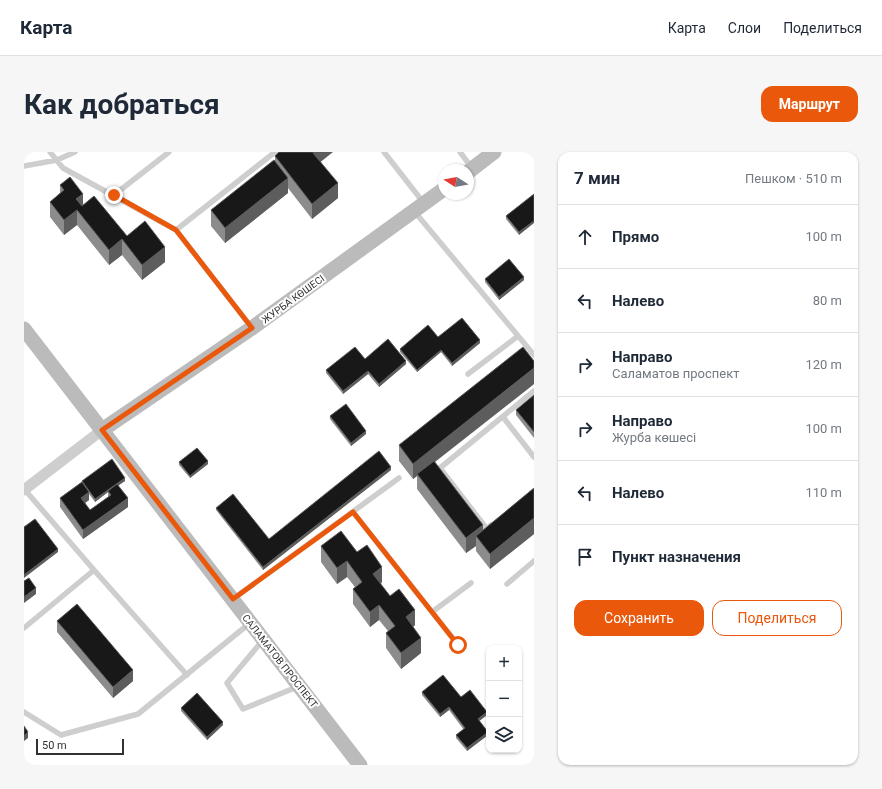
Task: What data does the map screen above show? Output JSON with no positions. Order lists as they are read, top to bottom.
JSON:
{
  "streets": {
    "street": ["ЖУРБА КӨШЕСІ", "САЛАМАТОВ ПРОСПЕКТ"]
  },
  "crossings": [
    ["ЖУРБА КӨШЕСІ", "САЛАМАТОВ ПРОСПЕКТ"]
  ],
  "scale_bar": "50 m",
  "north": "left",
  "page": {
    "header": "Карта",
    "nav": ["Карта", "Слои", "Поделиться"],
    "buttons": [
      "Маршрут",
      ["Сохранить", "Поделиться"]
    ],
    "title": "Как добраться",
    "heading": ["7 мин", "Пешком · 510 m"],
    "list": [
      ["Прямо", "100 m"],
      ["Налево", "80 m"],
      ["Направо", "Саламатов проспект", "120 m"],
      ["Направо", "Журба көшесі", "100 m"],
      ["Налево", "110 m"],
      "Пункт назначения"
    ],
    "map_buttons": ["+", "−"],
    "scale": "50 m"
  }
}
